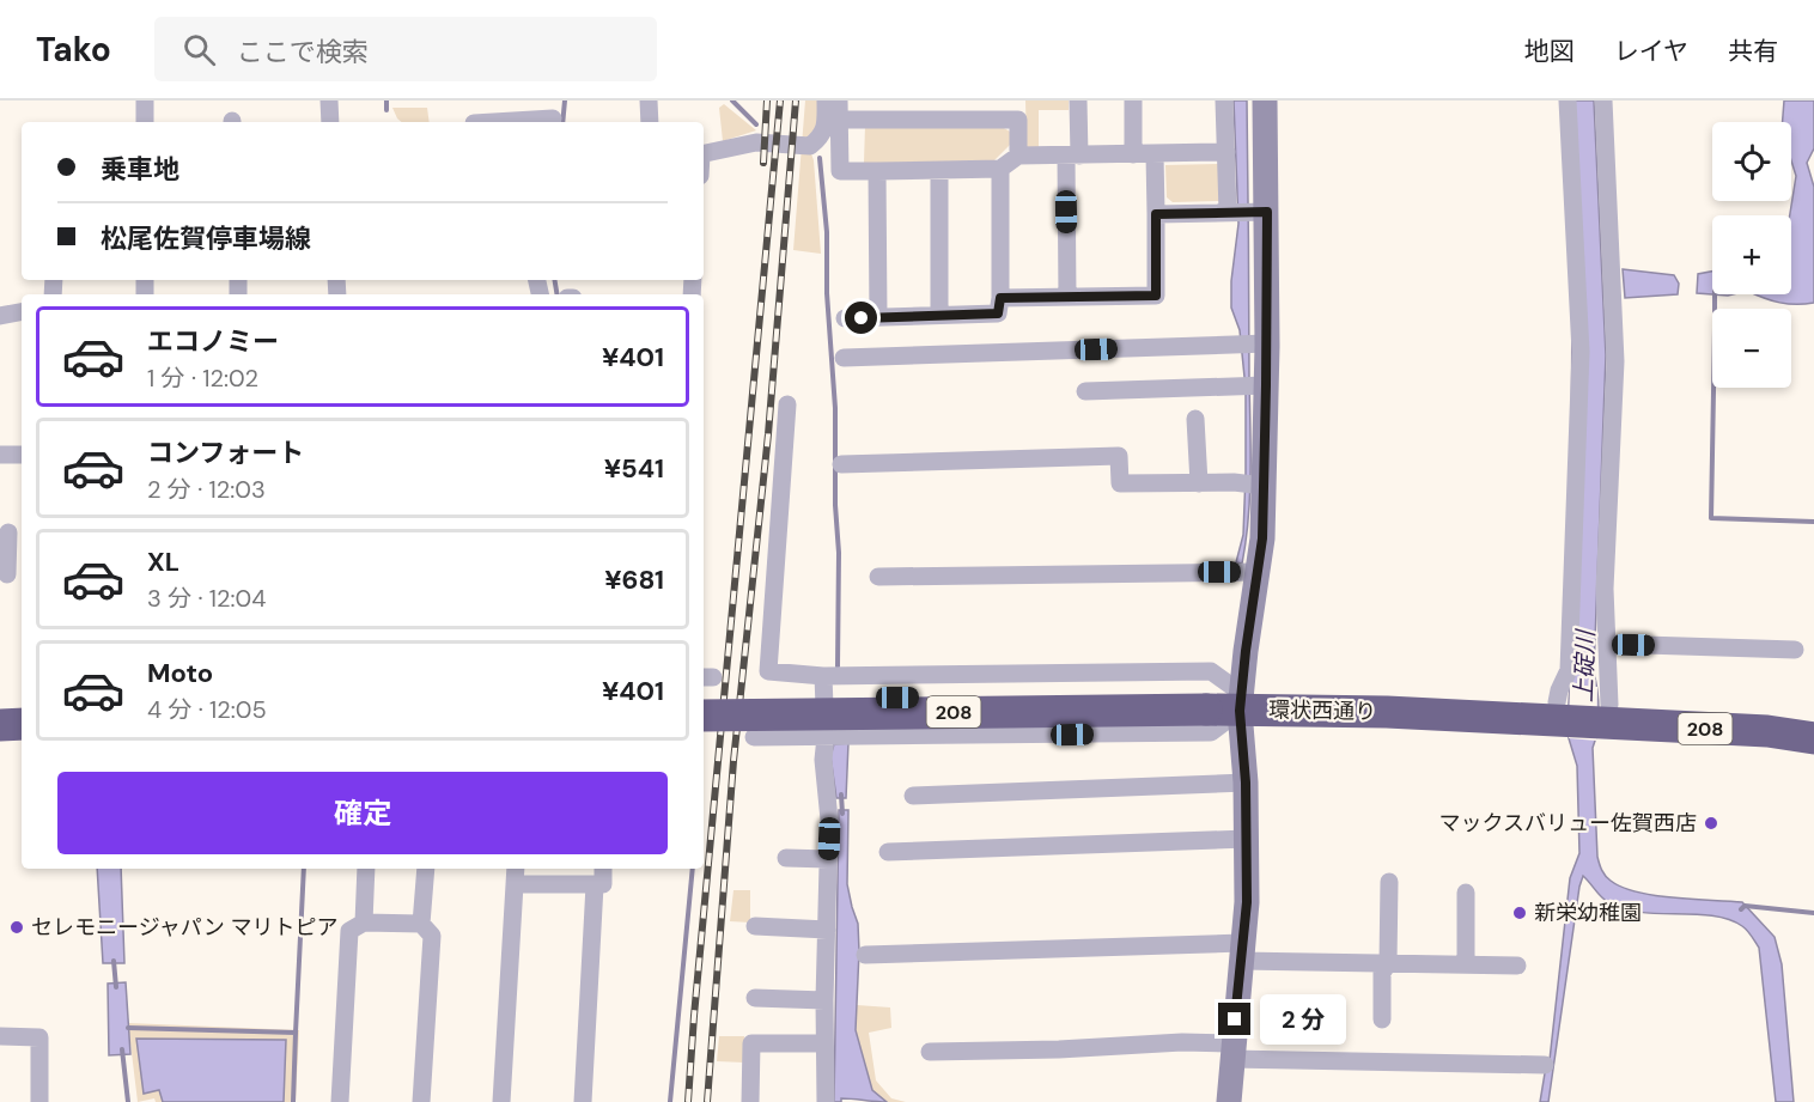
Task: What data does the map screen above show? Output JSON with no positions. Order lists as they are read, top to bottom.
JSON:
{
  "streets": {
    "highway": ["環状西通り", "208"]
  },
  "water": ["上碇川"],
  "places": ["マックスバリュー佐賀西店", "新栄幼稚園", "セレモニージャパン マリトピア"],
  "page": {
    "header": "Tako",
    "search": "ここで検索",
    "nav": ["地図", "レイヤ", "共有"],
    "map_buttons": ["+", "−"],
    "banner": ["乗車地", "松尾佐賀停車場線"],
    "list": [
      {
        "name": "エコノミー",
        "note": "1 分 · 12:02",
        "value": "¥401"
      },
      {
        "name": "コンフォート",
        "note": "2 分 · 12:03",
        "value": "¥541"
      },
      {
        "name": "XL",
        "note": "3 分 · 12:04",
        "value": "¥681"
      },
      {
        "name": "Moto",
        "note": "4 分 · 12:05",
        "value": "¥401"
      }
    ],
    "buttons": "確定",
    "bubble": "2 分"
  }
}
